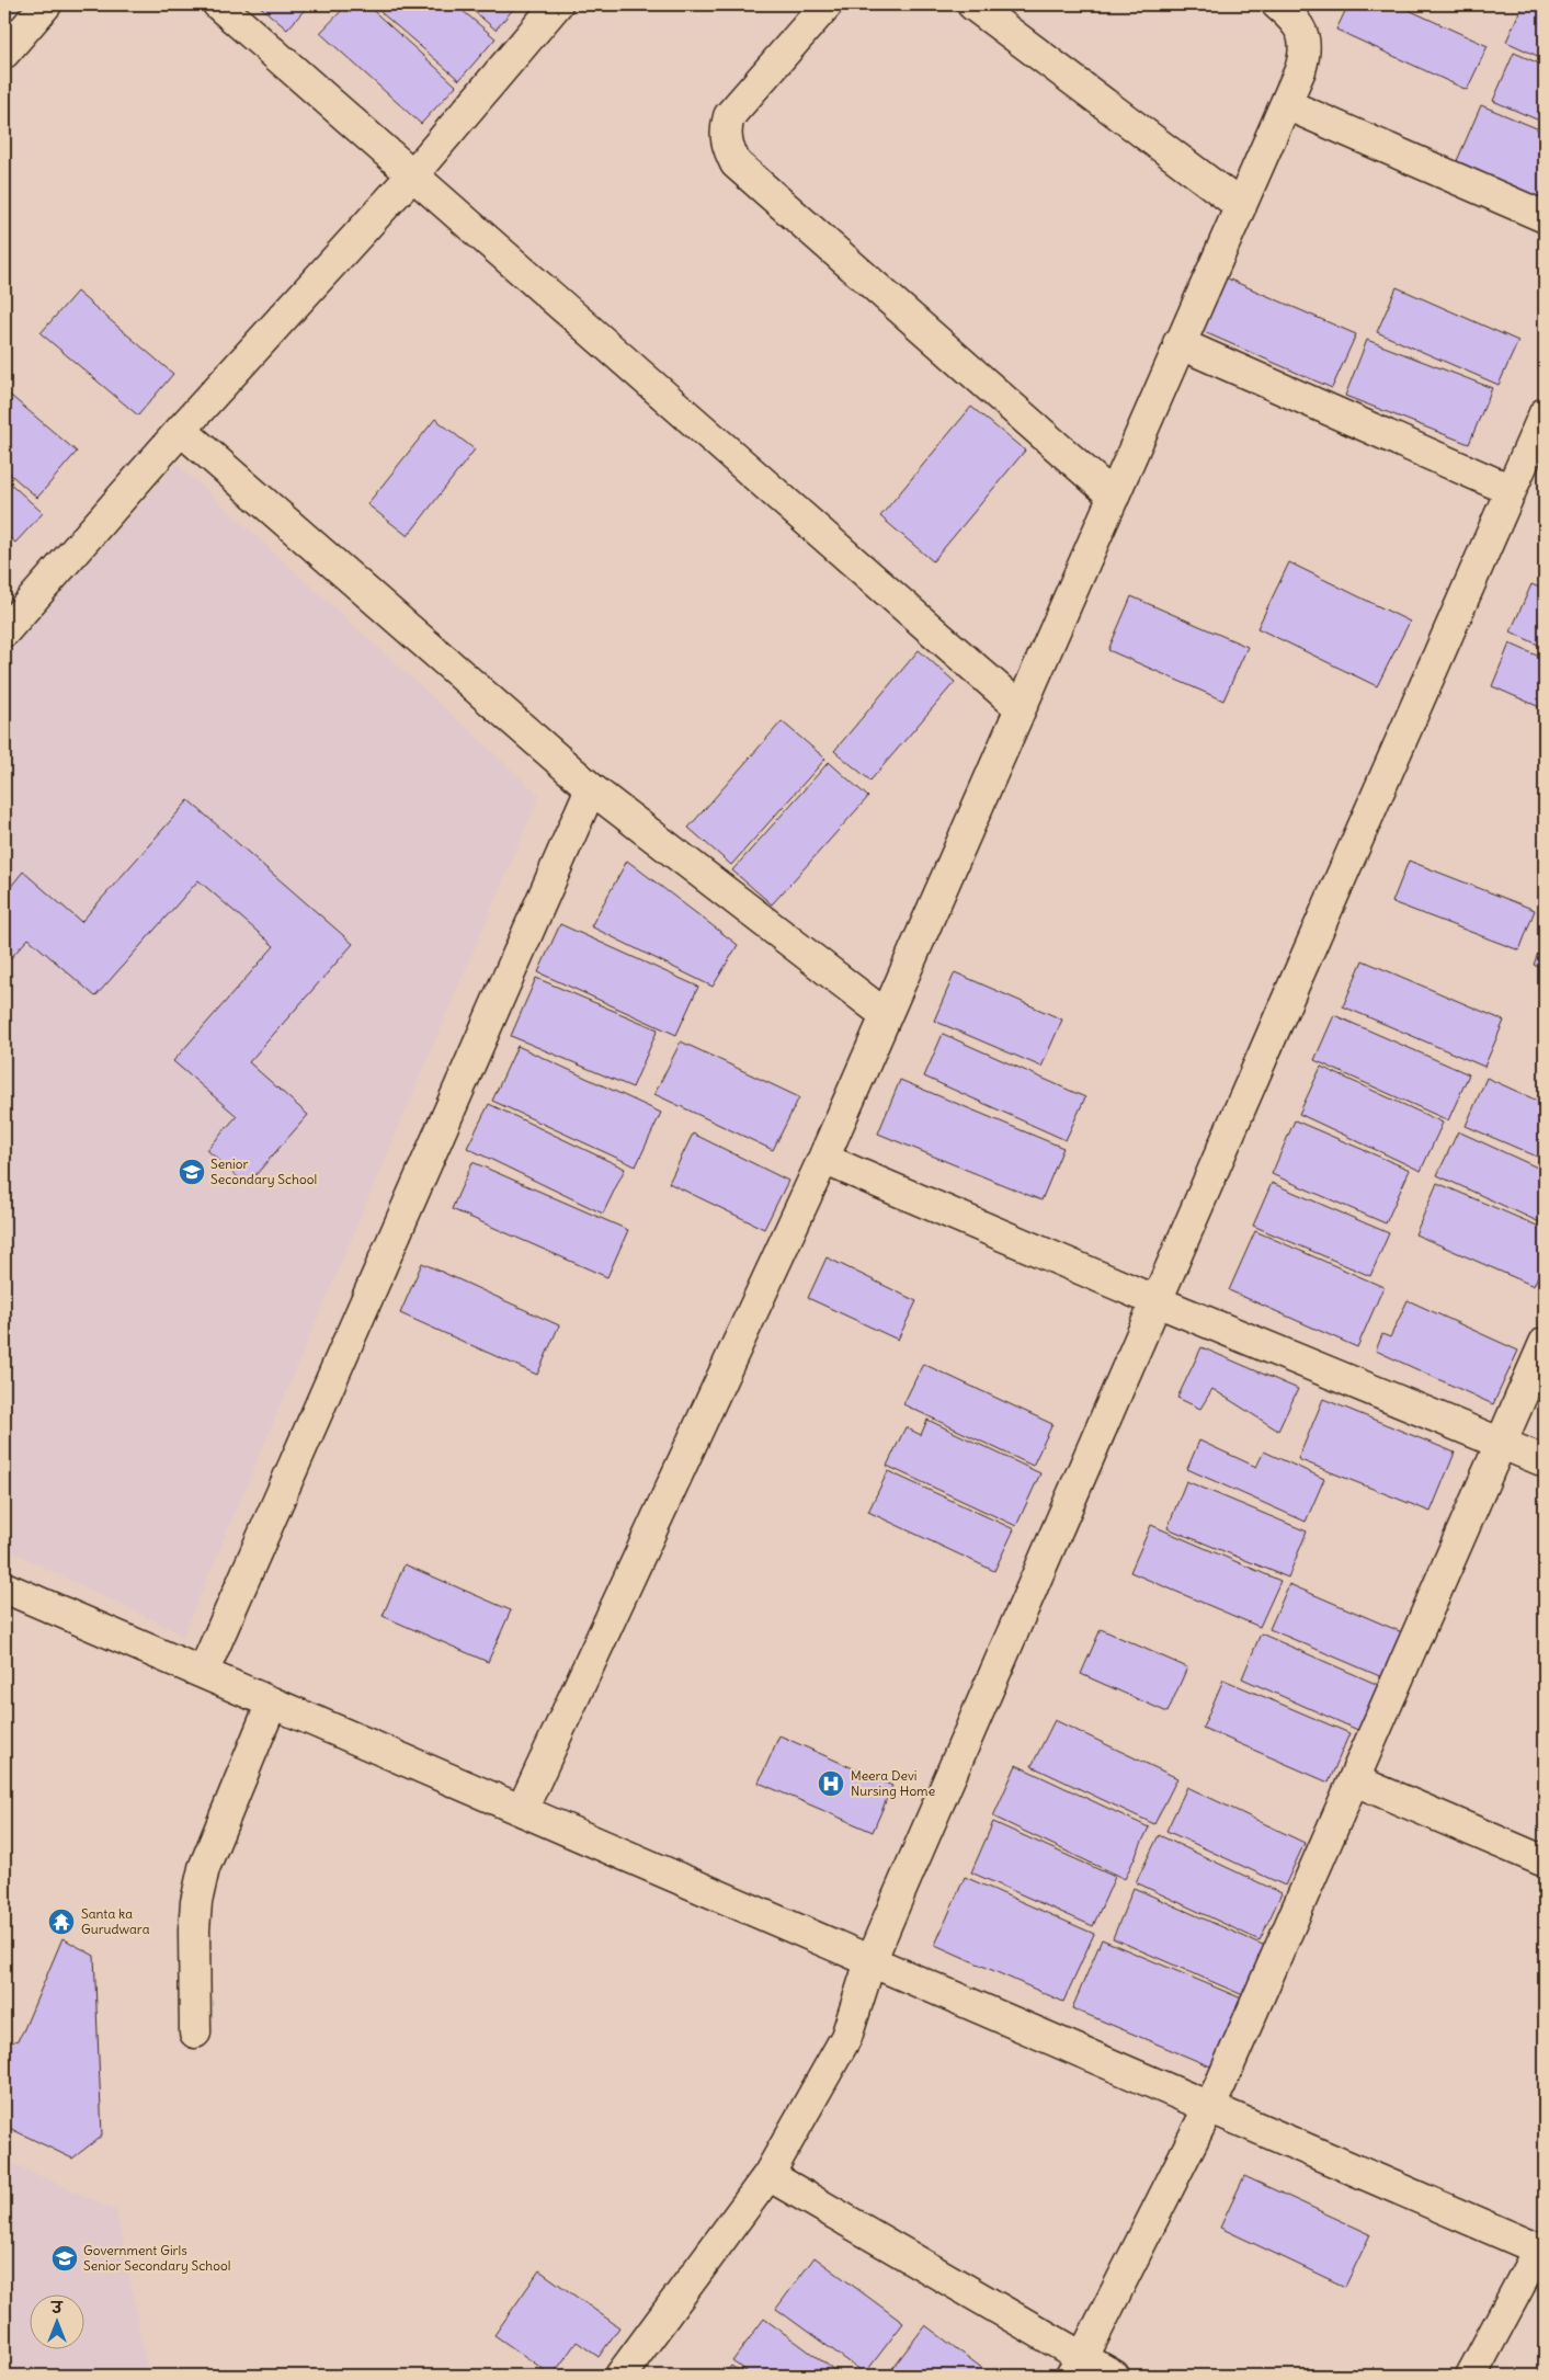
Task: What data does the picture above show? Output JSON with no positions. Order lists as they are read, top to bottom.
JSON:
{
  "places": {
    "school or university": ["Senior Secondary School", "Government Girls Senior Secondary School"],
    "hospital": ["Meera Devi Nursing Home"],
    "temple": ["Santa ka Gurudwara"]
  },
  "north": "top"
}
